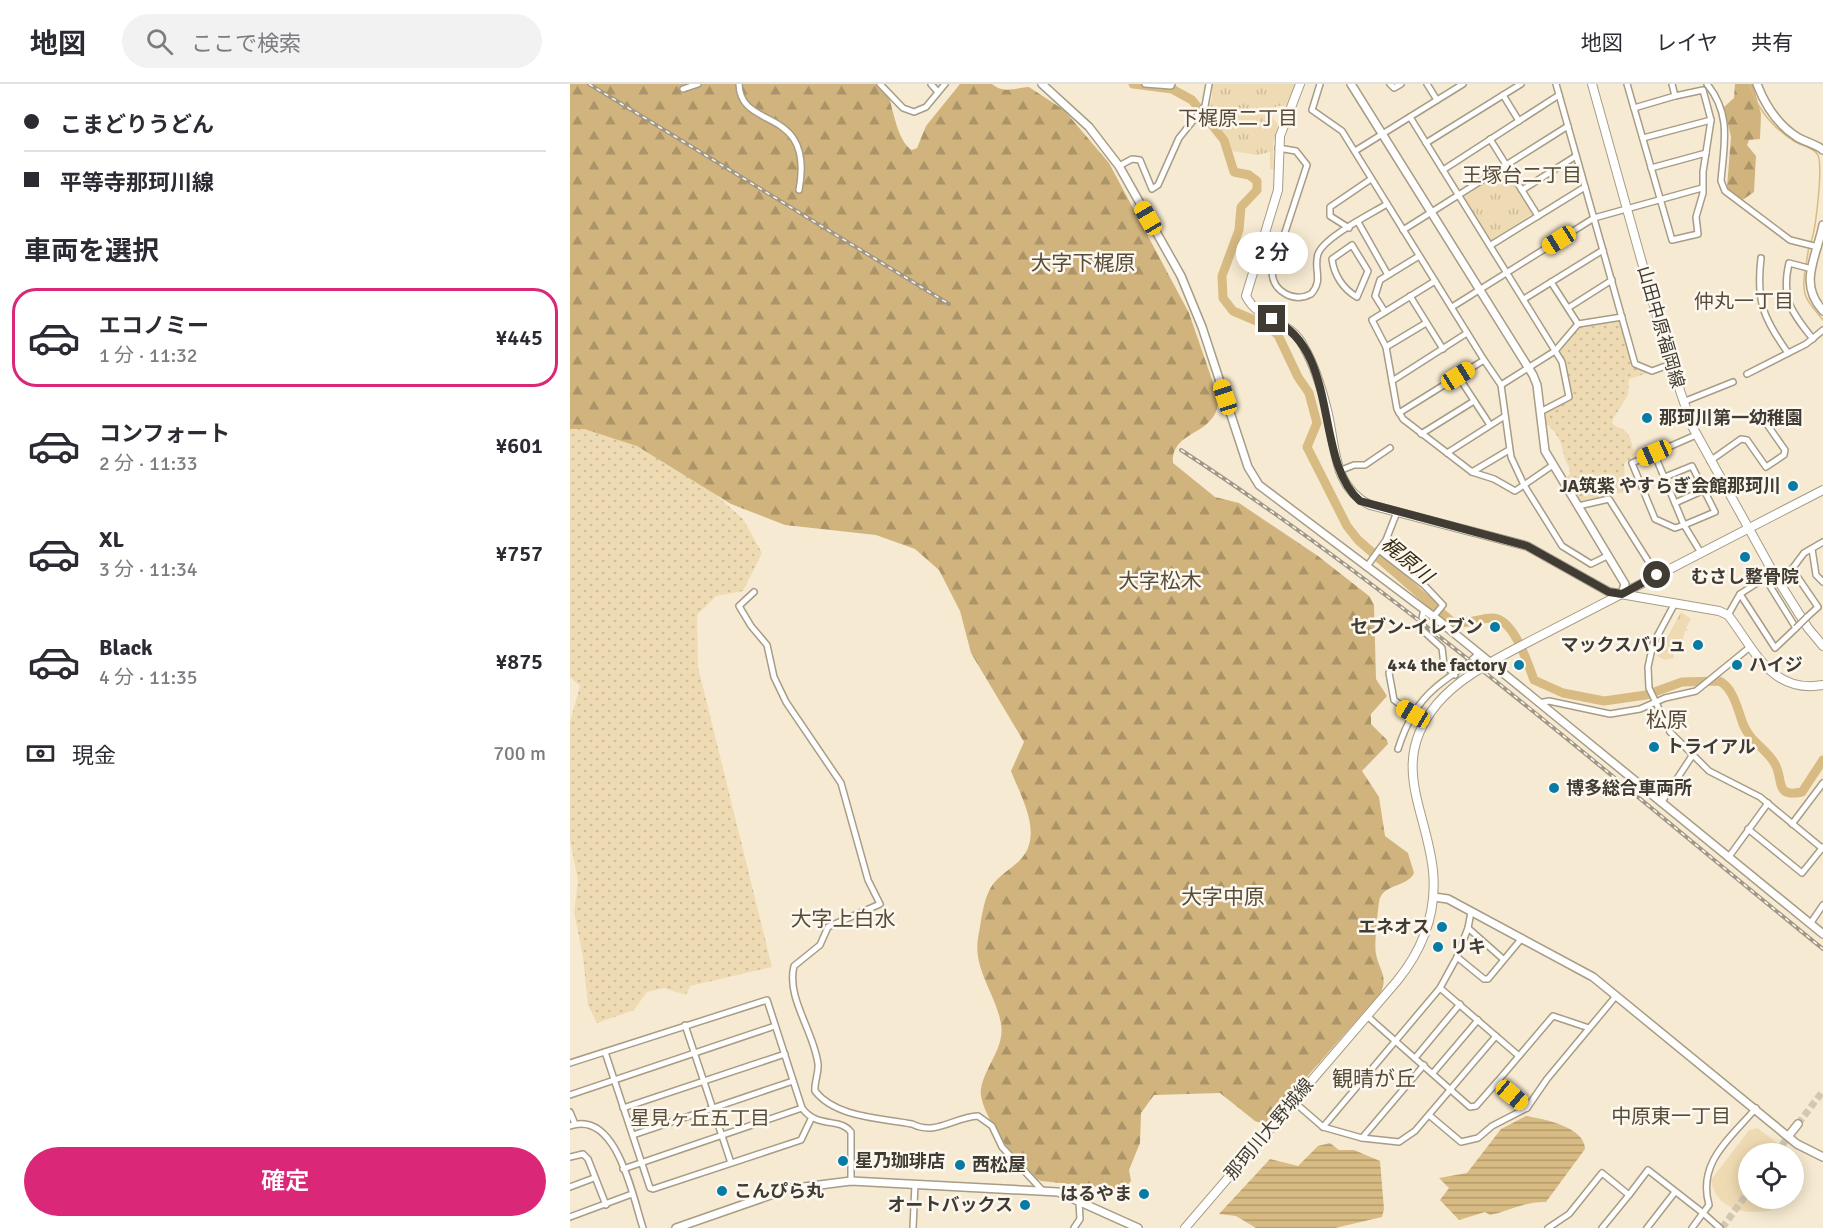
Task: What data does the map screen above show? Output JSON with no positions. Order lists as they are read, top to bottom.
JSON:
{
  "streets": {
    "main road": ["山田中原福岡線", "那珂川大野城線"]
  },
  "crossings": [
    ["山田中原福岡線", "那珂川大野城線"]
  ],
  "districts": [
    "下梶原二丁目",
    "王塚台二丁目",
    "大字下梶原",
    "仲丸一丁目",
    "大字松木",
    "松原",
    "大字中原",
    "大字上白水",
    "観晴が丘",
    "中原東一丁目",
    "星見ヶ丘五丁目"
  ],
  "water": ["梶原川"],
  "places": [
    "那珂川第一幼稚園",
    "JA筑紫 やすらぎ会館那珂川",
    "むさし整骨院",
    "セブン-イレブン",
    "マックスバリュ",
    "4×4 the factory",
    "ハイジ",
    "トライアル",
    "博多総合車両所",
    "エネオス",
    "リキ",
    "星乃珈琲店",
    "西松屋",
    "こんぴら丸",
    "はるやま",
    "オートバックス"
  ],
  "page": {
    "header": "地図",
    "search": "ここで検索",
    "nav": ["地図", "レイヤ", "共有"],
    "banner": ["こまどりうどん", "平等寺那珂川線"],
    "heading": "車両を選択",
    "bubble": "2 分",
    "list": [
      {
        "name": "エコノミー",
        "note": "1 分 · 11:32",
        "value": "¥445"
      },
      {
        "name": "コンフォート",
        "note": "2 分 · 11:33",
        "value": "¥601"
      },
      {
        "name": "XL",
        "note": "3 分 · 11:34",
        "value": "¥757"
      },
      {
        "name": "Black",
        "note": "4 分 · 11:35",
        "value": "¥875"
      }
    ],
    "pay": ["現金", "700 m"],
    "buttons": "確定"
  }
}
